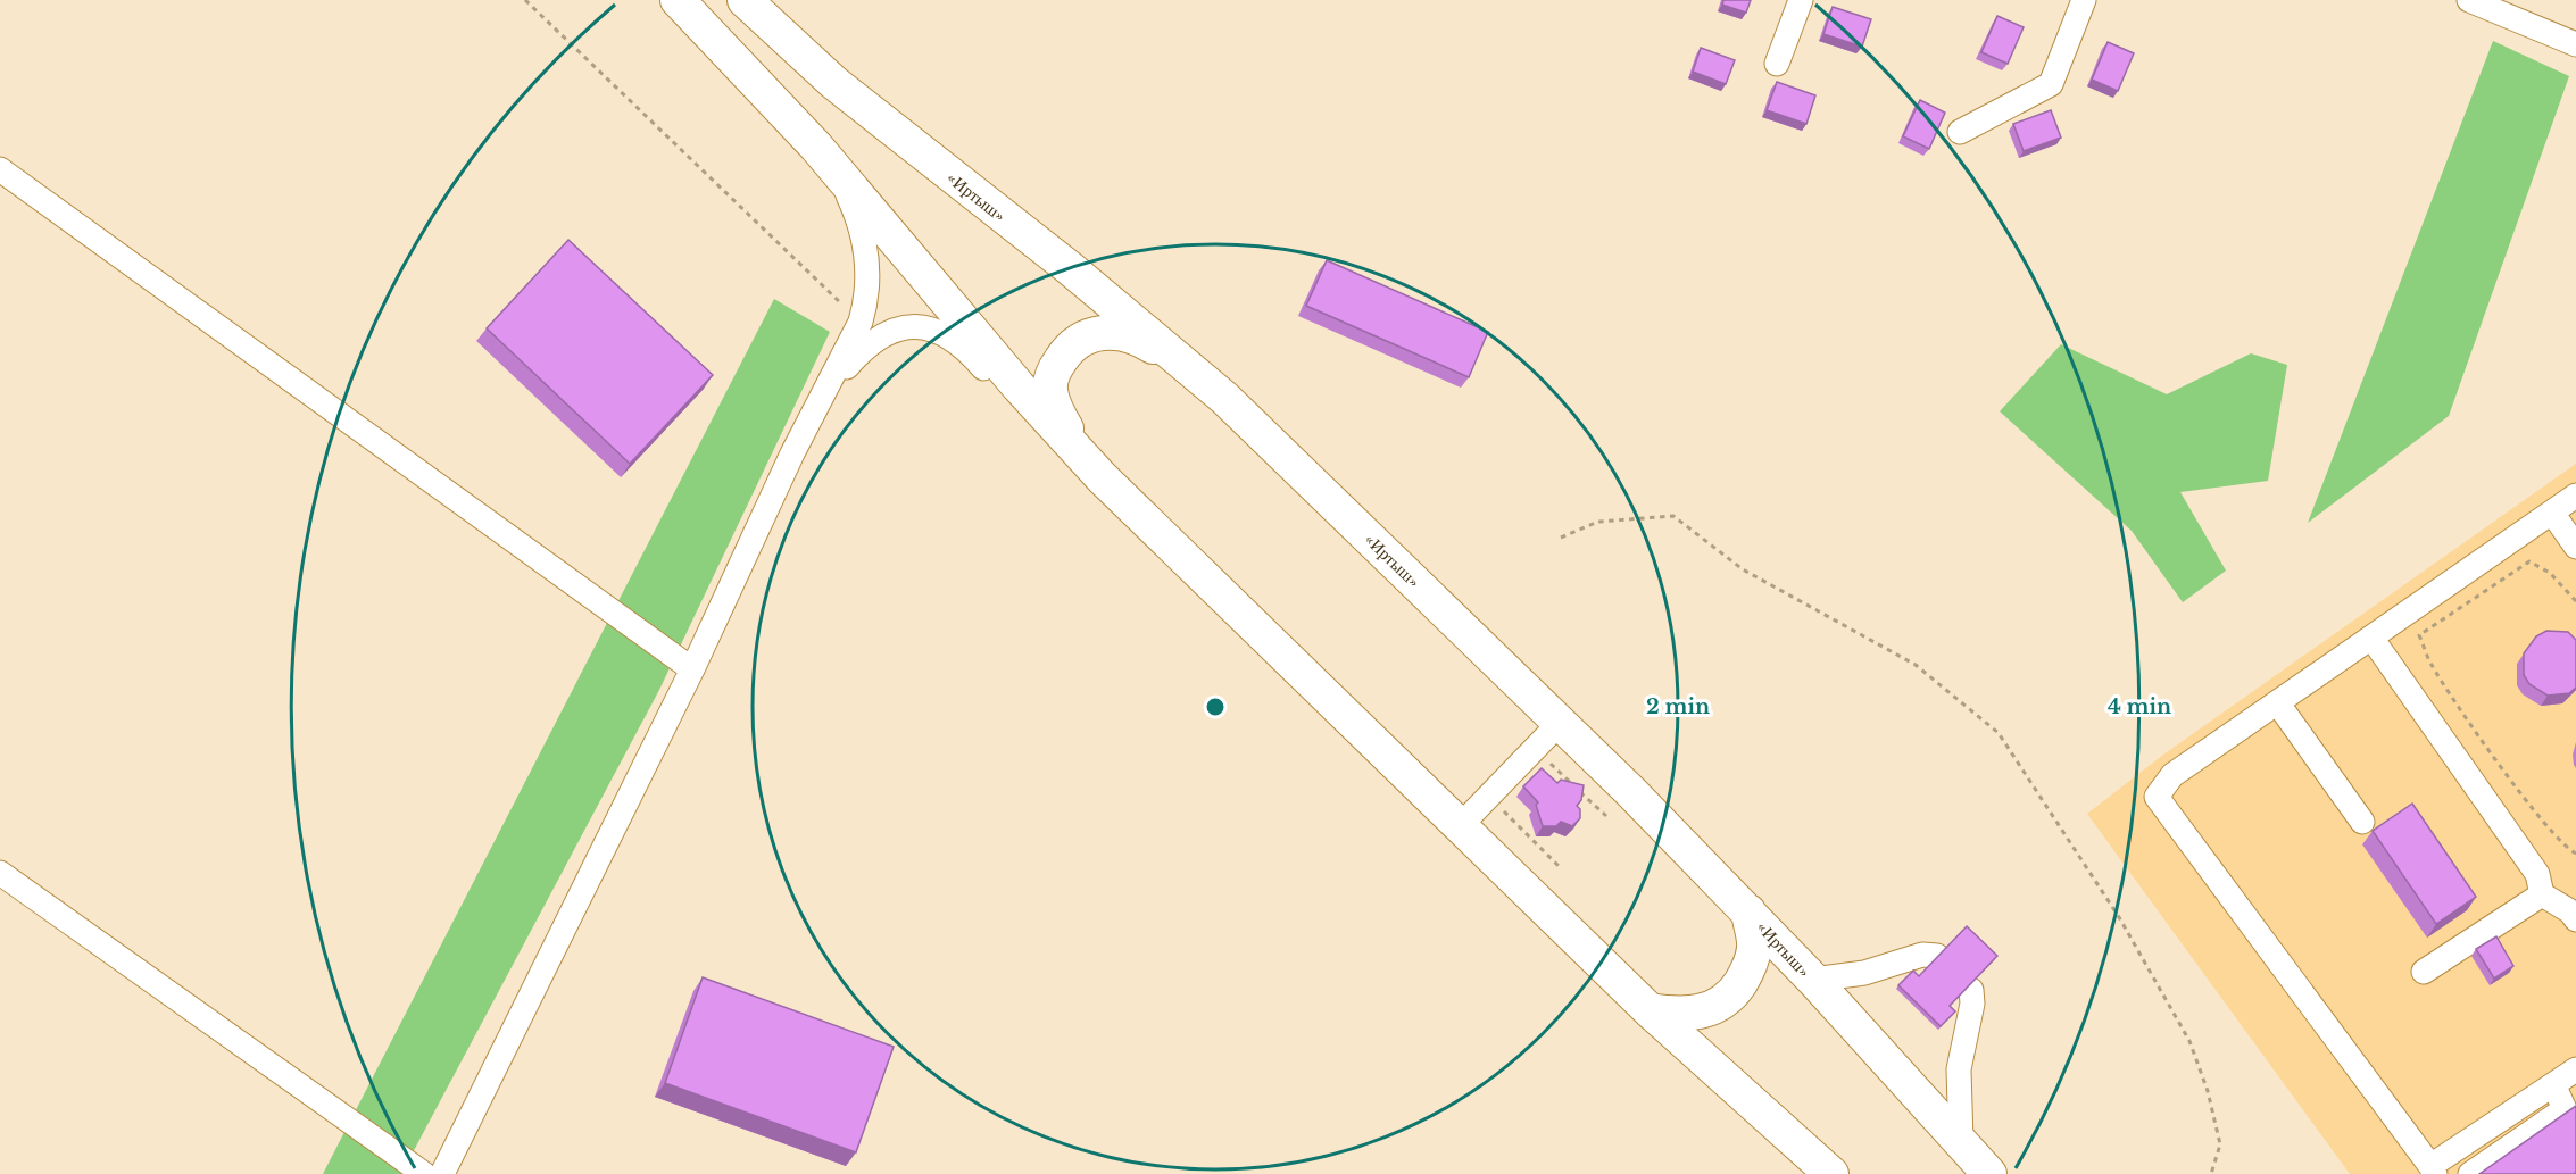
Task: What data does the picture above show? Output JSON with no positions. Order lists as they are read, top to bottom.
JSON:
{
  "streets": {
    "highway": ["«Иртыш»"]
  },
  "rings": ["2 min", "4 min"]
}
